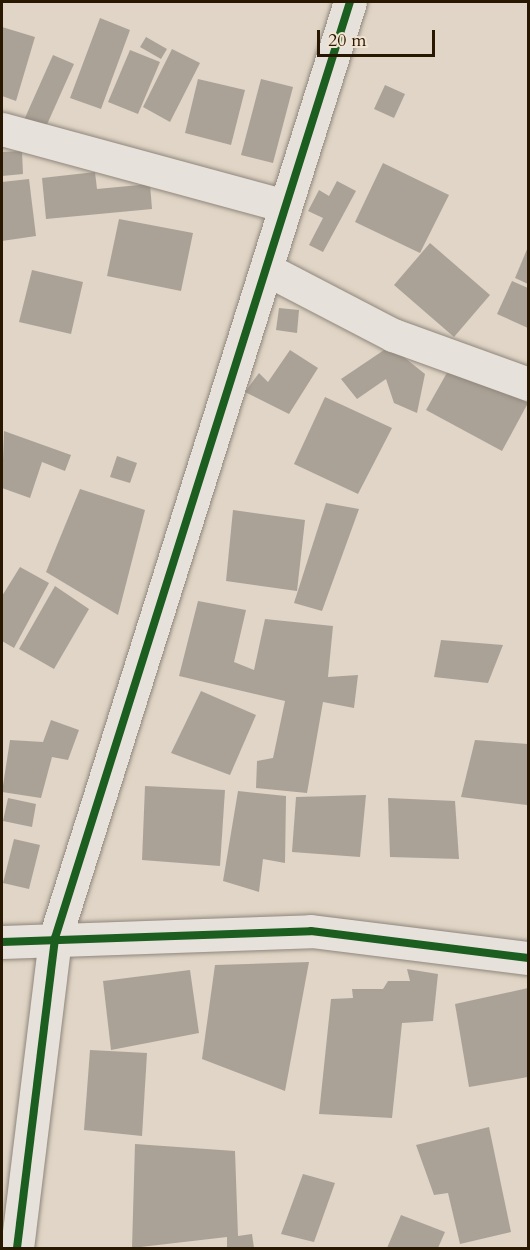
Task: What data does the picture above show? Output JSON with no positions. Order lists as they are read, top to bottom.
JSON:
{
  "scale_bar": "20 m"
}
